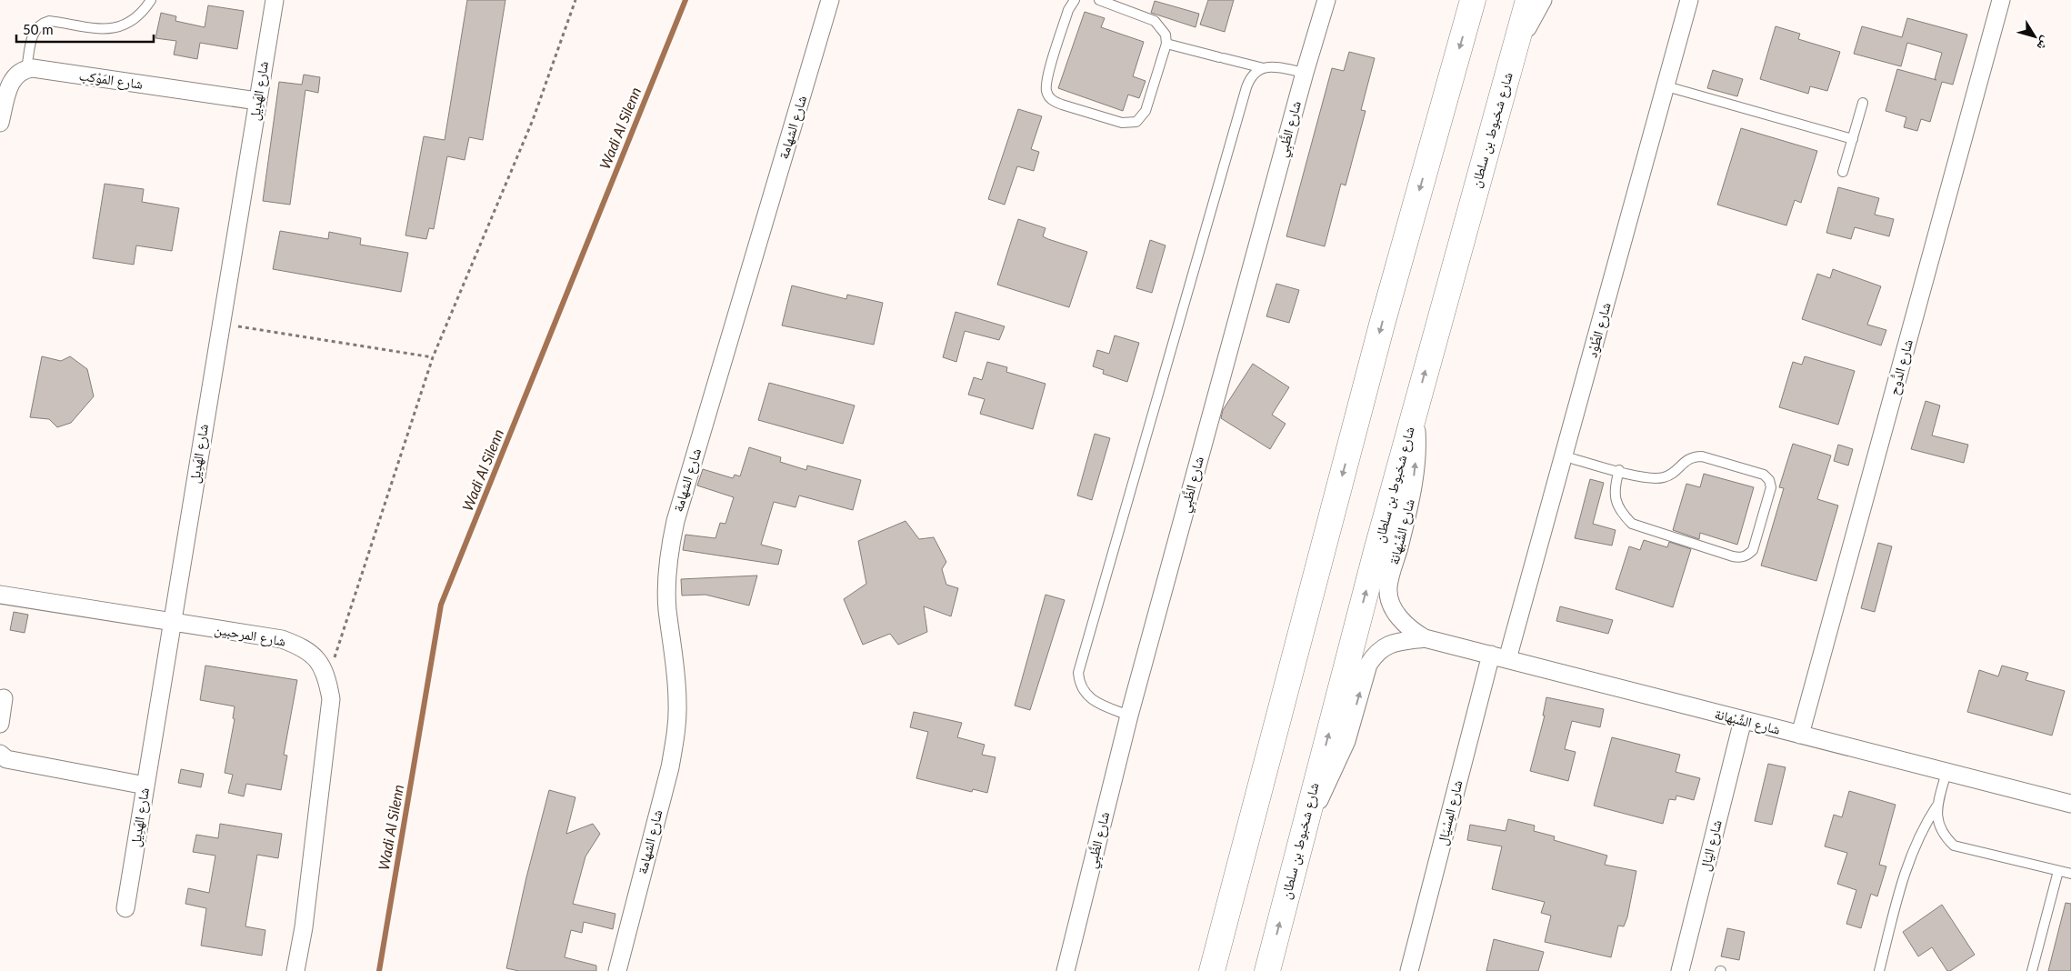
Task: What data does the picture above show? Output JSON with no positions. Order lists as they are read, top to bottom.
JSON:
{
  "streets": {
    "main road": ["شارع شخبوط بن سلطان"],
    "street": [
      "شارع المَوْكِب",
      "شارع الهَدِيل",
      "شارع الشهامة",
      "شارع الظَّبِي",
      "شارع الطَّوْد",
      "شارع الدُّوح",
      "شارع الشَّبْهانة",
      "شارع المرحبين",
      "شارع المِسْيَال",
      "شارع اليَال"
    ]
  },
  "crossings": [
    ["شارع المَوْكِب", "شارع الهَدِيل"],
    ["شارع الهَدِيل", "شارع المرحبين"],
    ["شارع شخبوط بن سلطان", "شارع الشَّبْهانة"],
    ["شارع الطَّوْد", "شارع الشَّبْهانة"],
    ["شارع الطَّوْد", "شارع المِسْيَال"],
    ["شارع الدُّوح", "شارع الشَّبْهانة"],
    ["شارع الشَّبْهانة", "شارع المِسْيَال"],
    ["شارع الشَّبْهانة", "شارع اليَال"]
  ],
  "one_way": ["شارع الشَّبْهانة"],
  "water": ["Wadi Al Silenn"],
  "scale_bar": "50 m",
  "north": "bottom right"
}
